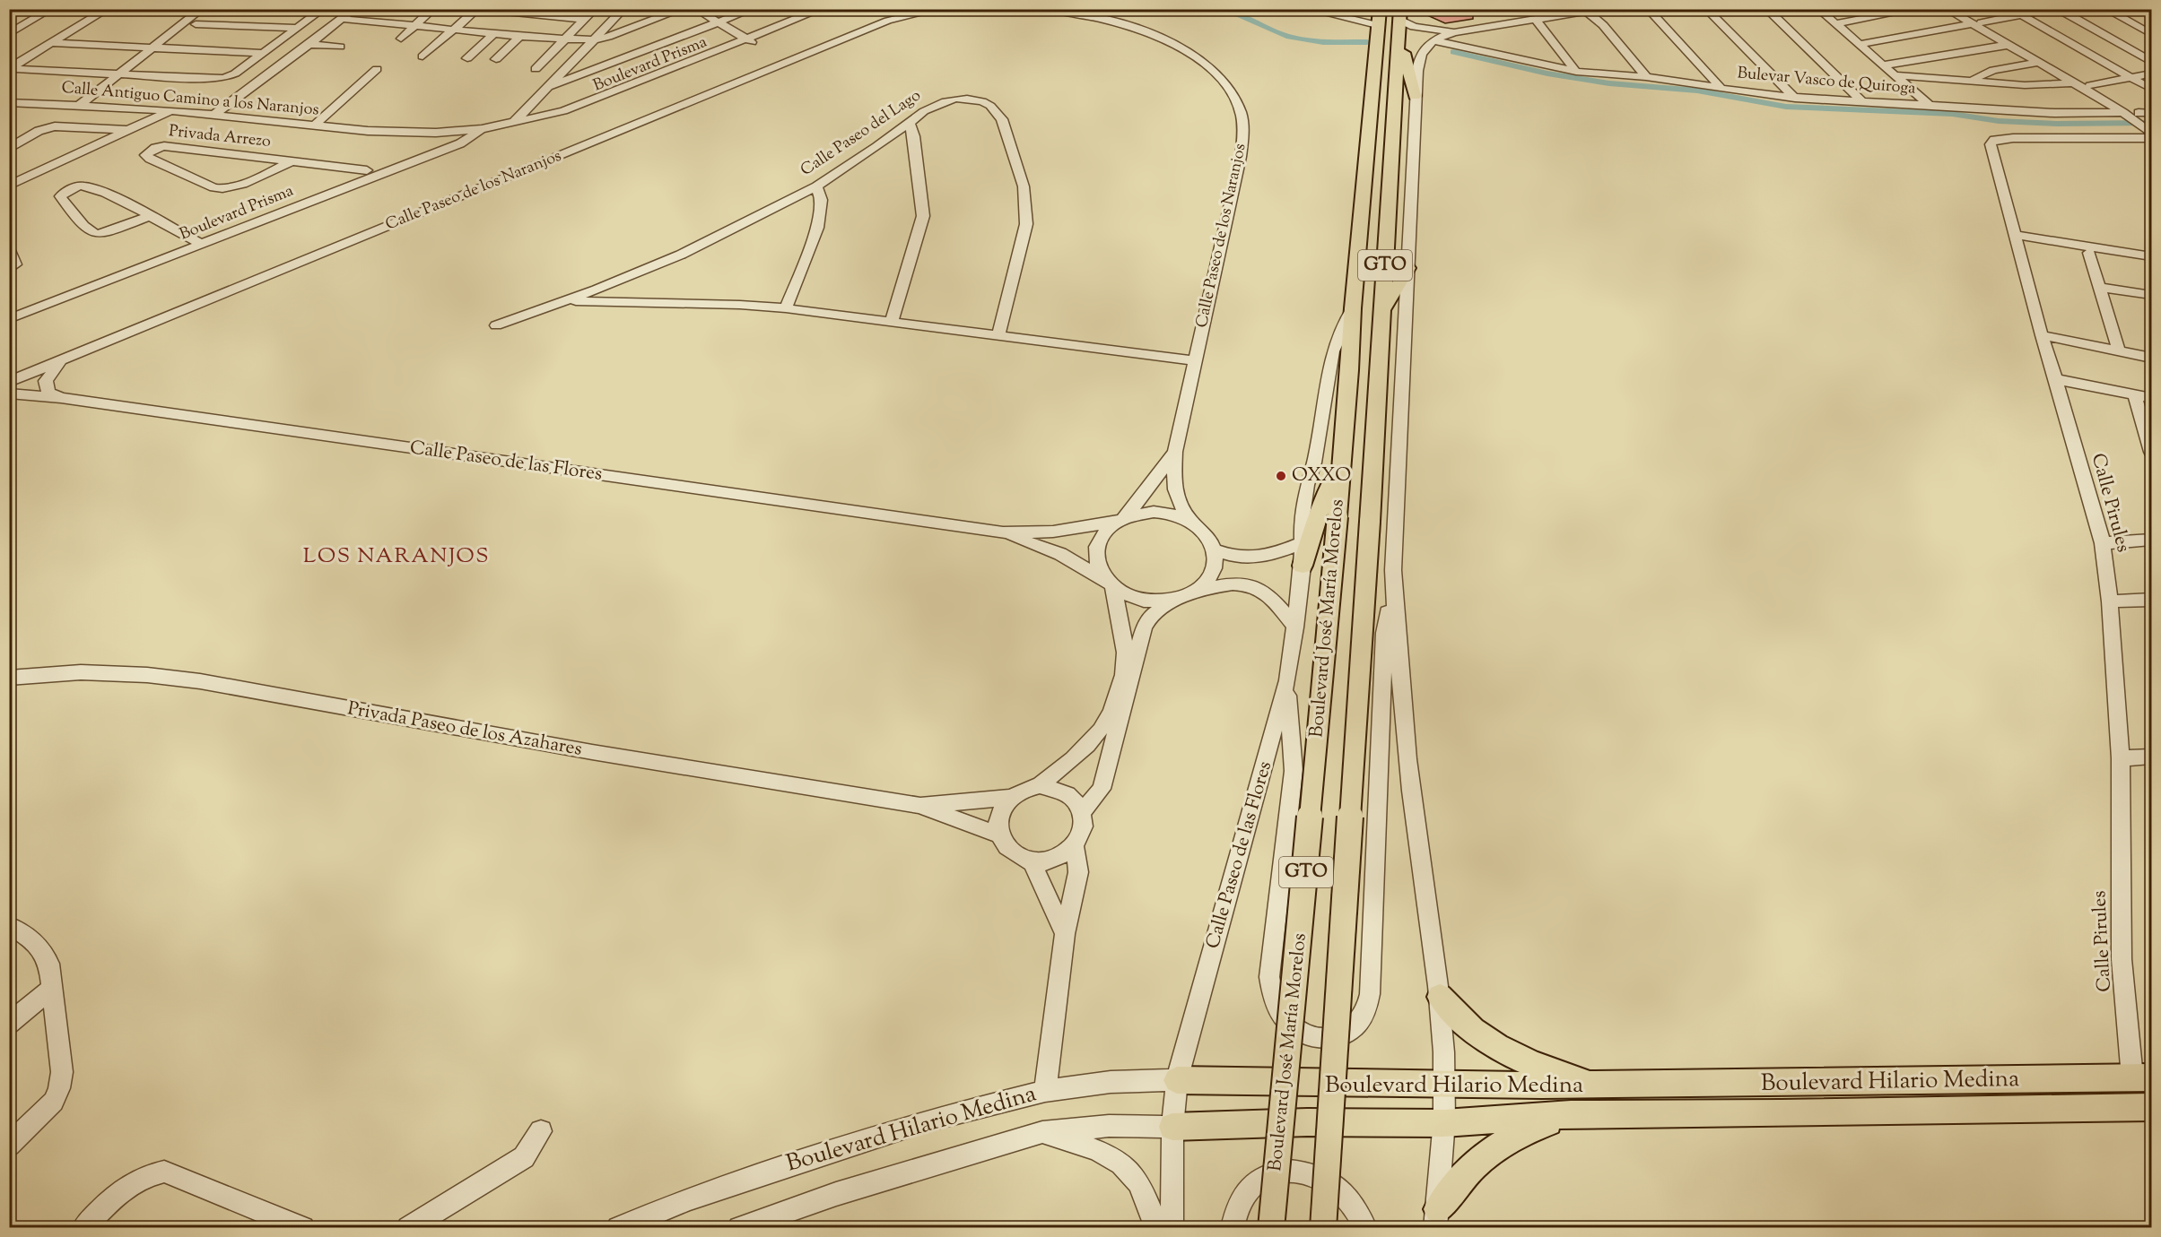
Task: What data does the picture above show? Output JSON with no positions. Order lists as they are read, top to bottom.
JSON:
{
  "streets": {
    "main road": ["GTO", "Boulevard José María Morelos", "Boulevard Hilario Medina"],
    "street": [
      "Boulevard Prisma",
      "Bulevar Vasco de Quiroga",
      "Calle Antiguo Camino a los Naranjos",
      "Calle Paseo del Lago",
      "Privada Arrezo",
      "Calle Paseo de los Naranjos",
      "Calle Paseo de las Flores",
      "Calle Pirules",
      "Privada Paseo de los Azahares"
    ]
  },
  "crossings": [
    ["Boulevard Prisma", "Calle Antiguo Camino a los Naranjos"],
    ["Boulevard Prisma", "Privada Arrezo"],
    ["Bulevar Vasco de Quiroga", "Calle Pirules"],
    ["Calle Paseo del Lago", "Calle Paseo de los Naranjos"],
    ["Calle Paseo de los Naranjos", "Calle Paseo de las Flores"],
    ["Calle Paseo de las Flores", "Boulevard José María Morelos"],
    ["Calle Paseo de las Flores", "Boulevard Hilario Medina"],
    ["Calle Pirules", "Boulevard Hilario Medina"]
  ],
  "districts": ["LOS NARANJOS"],
  "places": ["OXXO"]
}
